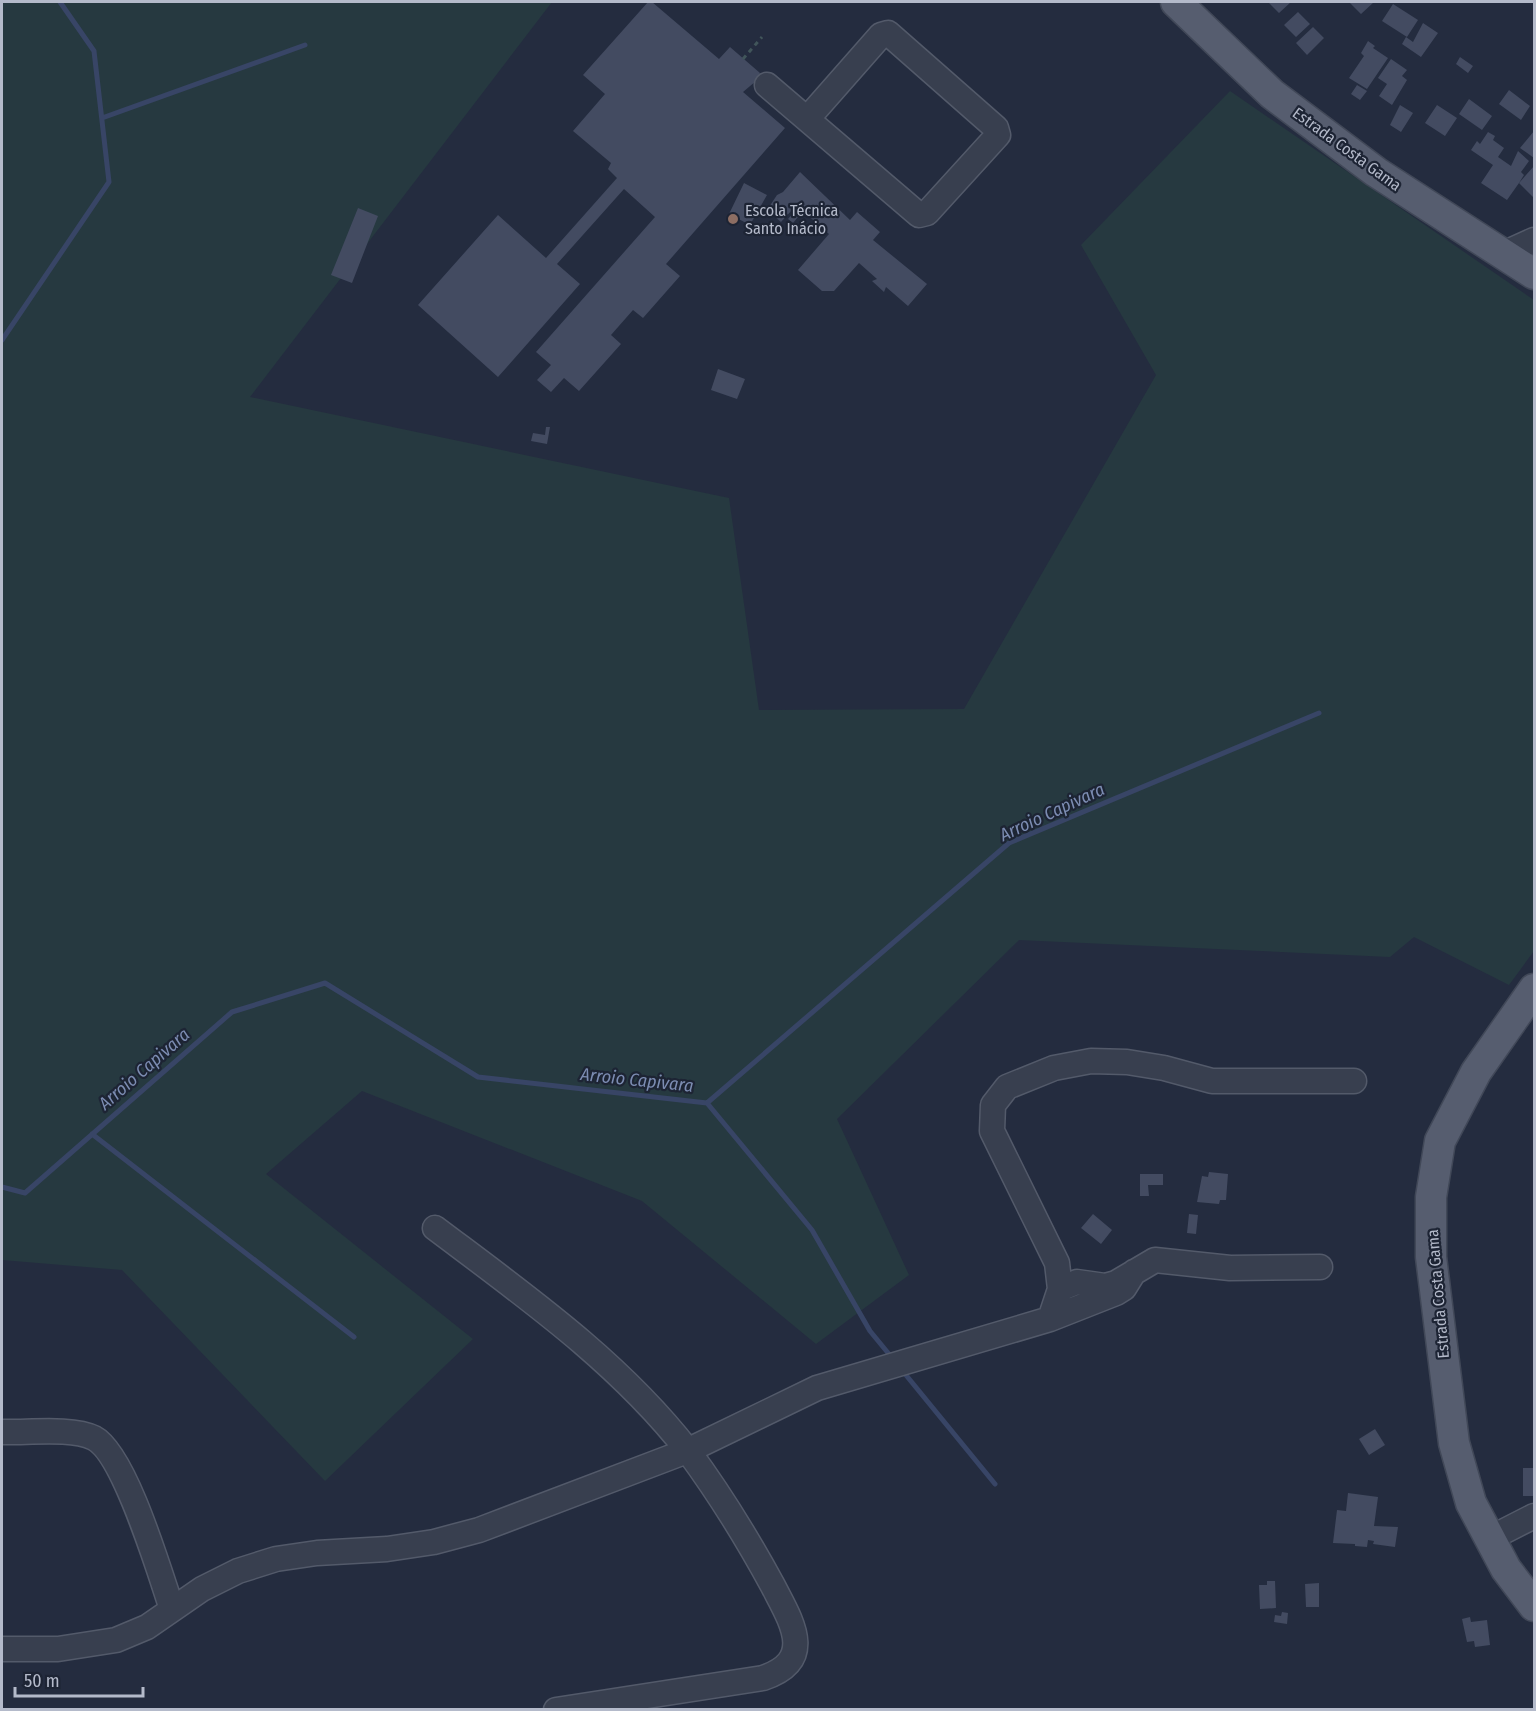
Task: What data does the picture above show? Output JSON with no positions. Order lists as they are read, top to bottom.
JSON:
{
  "streets": {
    "main road": ["Estrada Costa Gama"]
  },
  "water": ["Arroio Capivara"],
  "places": ["Escola Técnica Santo Inácio"],
  "scale_bar": "50 m"
}
